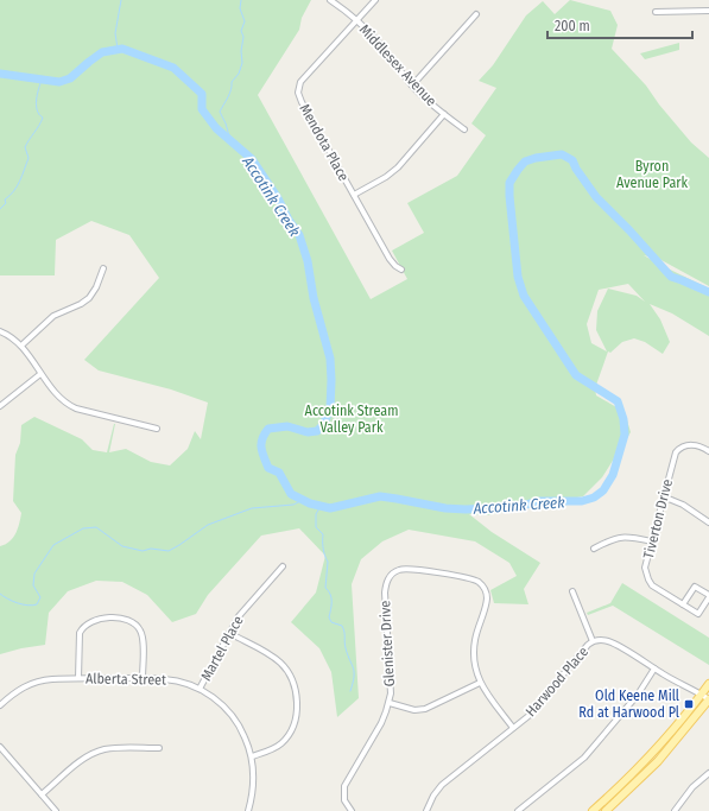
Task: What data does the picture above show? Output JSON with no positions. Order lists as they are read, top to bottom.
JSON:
{
  "streets": {
    "street": [
      "Middlesex Avenue",
      "Mendota Place",
      "Tiverton Drive",
      "Glenister Drive",
      "Martel Place",
      "Alberta Street",
      "Harwood Place"
    ]
  },
  "crossings": [
    ["Middlesex Avenue", "Mendota Place"],
    ["Glenister Drive", "Harwood Place"],
    ["Martel Place", "Alberta Street"]
  ],
  "water": ["Accotink Creek"],
  "parks": ["Byron Avenue Park", "Accotink Stream Valley Park"],
  "places": {
    "transit": ["Old Keene Mill Rd at Harwood Pl"]
  },
  "scale_bar": "200 m"
}
